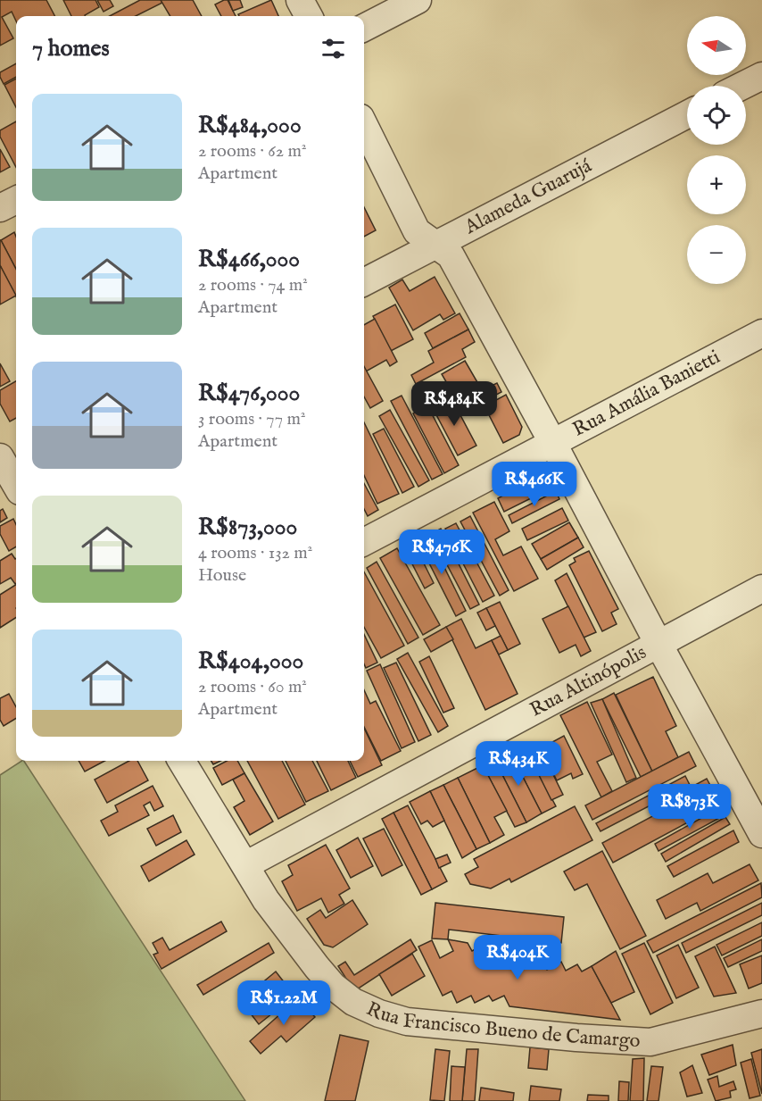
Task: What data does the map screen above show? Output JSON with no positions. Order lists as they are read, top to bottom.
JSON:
{
  "streets": {
    "street": [
      "Alameda Guarujá",
      "Rua Amália Banietti",
      "Rua Altinópolis",
      "Rua Francisco Bueno de Camargo"
    ]
  },
  "crossings": [
    ["Rua Altinópolis", "Rua Francisco Bueno de Camargo"]
  ],
  "north": "left",
  "page": {
    "map_buttons": ["+", "−"],
    "heading": "7 homes",
    "list": [
      {
        "name": "R$484,000",
        "note": "2 rooms · 62 m² · Apartment"
      },
      {
        "name": "R$466,000",
        "note": "2 rooms · 74 m² · Apartment"
      },
      {
        "name": "R$476,000",
        "note": "3 rooms · 77 m² · Apartment"
      },
      {
        "name": "R$873,000",
        "note": "4 rooms · 132 m² · House"
      },
      {
        "name": "R$404,000",
        "note": "2 rooms · 60 m² · Apartment"
      }
    ],
    "price": [
      "R$484K",
      "R$466K",
      "R$476K",
      "R$434K",
      "R$873K",
      "R$404K",
      "R$1.22M"
    ]
  }
}
